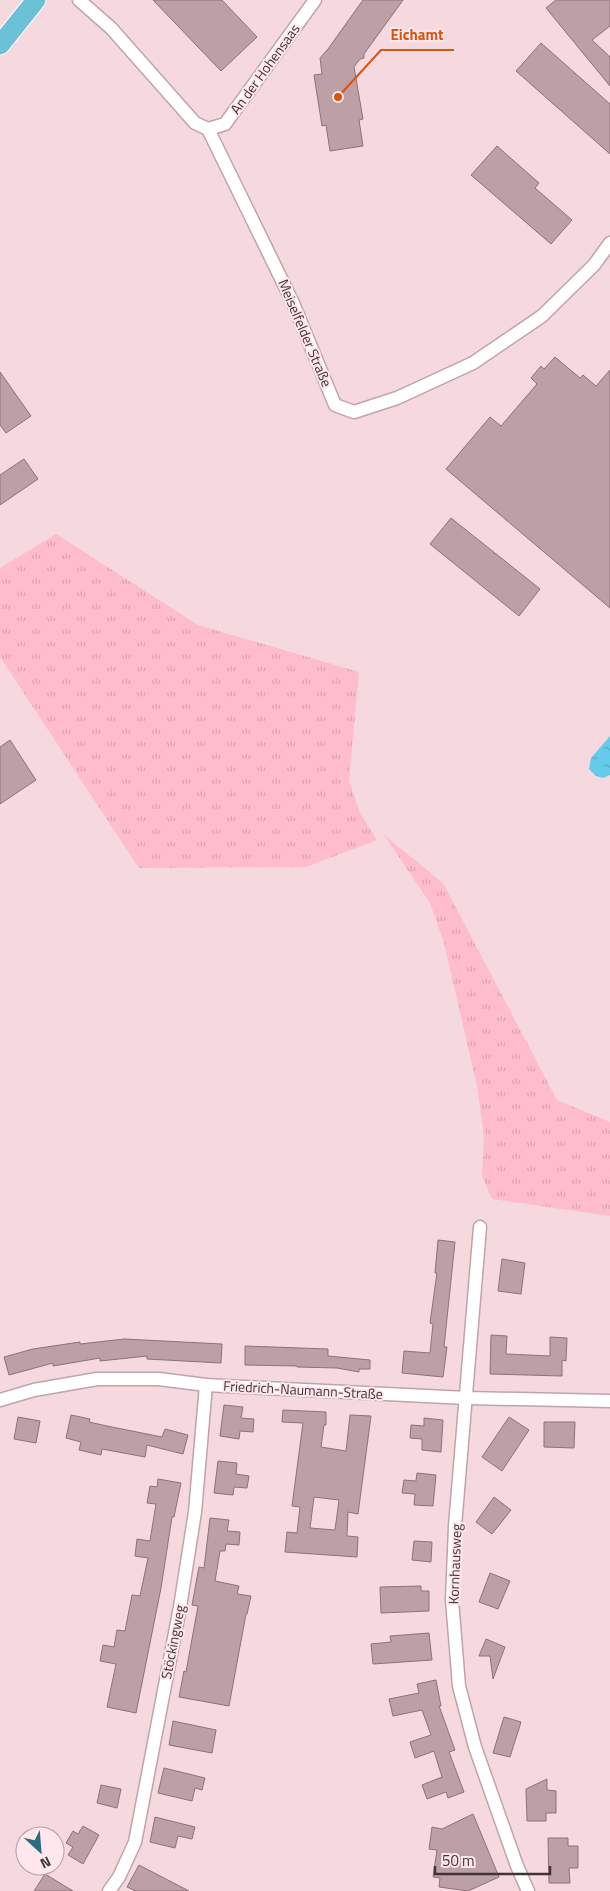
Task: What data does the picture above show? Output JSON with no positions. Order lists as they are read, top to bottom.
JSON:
{
  "streets": {
    "street": [
      "An der Hohensaas",
      "Meiselfelder Straße",
      "Friedrich-Naumann-Straße",
      "Kornhausweg",
      "Stöckingweg"
    ]
  },
  "crossings": [
    ["An der Hohensaas", "Meiselfelder Straße"],
    ["Friedrich-Naumann-Straße", "Kornhausweg"],
    ["Friedrich-Naumann-Straße", "Stöckingweg"]
  ],
  "places": ["Eichamt"],
  "scale_bar": "50 m",
  "north": "bottom right"
}
